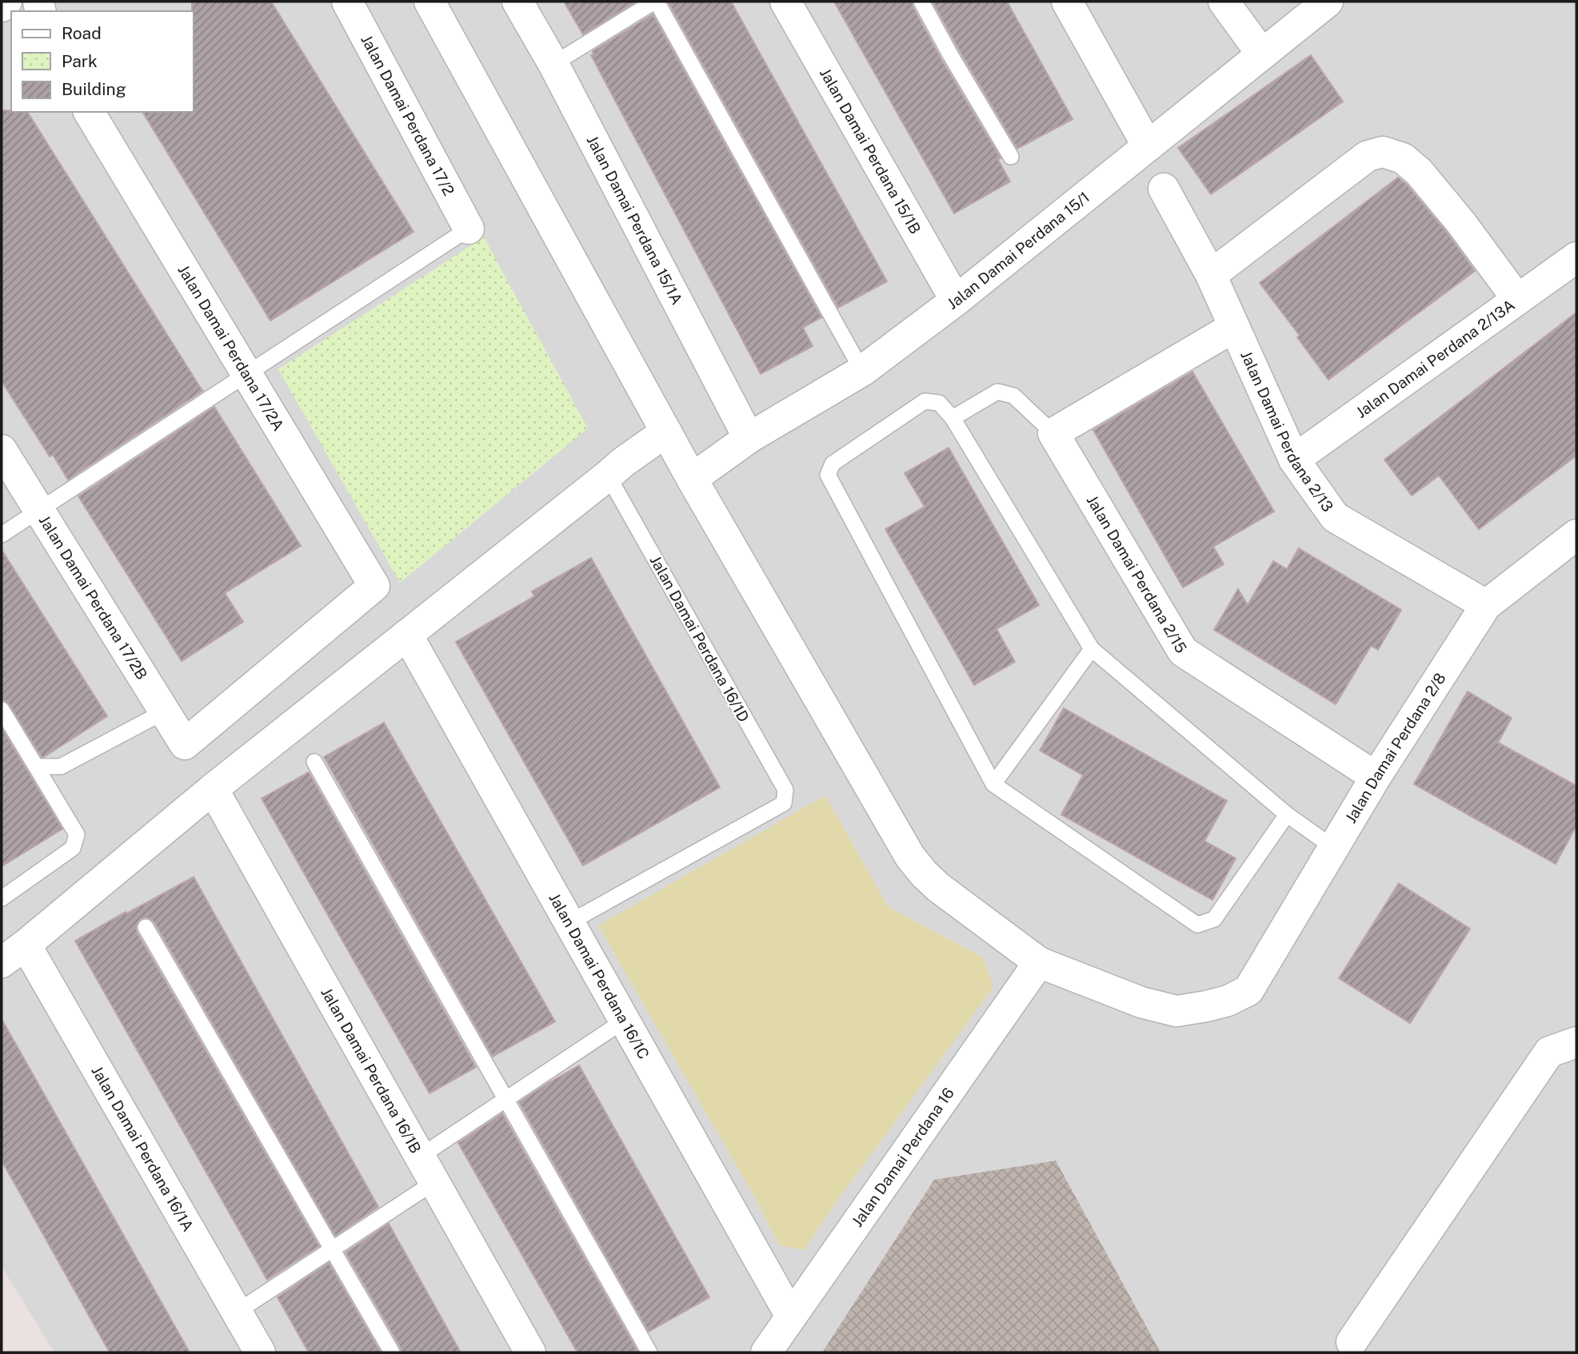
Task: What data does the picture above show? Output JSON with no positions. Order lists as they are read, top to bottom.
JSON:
{
  "streets": {
    "street": [
      "Jalan Damai Perdana 17/2",
      "Jalan Damai Perdana 15/1B",
      "Jalan Damai Perdana 15/1A",
      "Jalan Damai Perdana 15/1",
      "Jalan Damai Perdana 17/2A",
      "Jalan Damai Perdana 2/13A",
      "Jalan Damai Perdana 2/13",
      "Jalan Damai Perdana 2/15",
      "Jalan Damai Perdana 17/2B",
      "Jalan Damai Perdana 2/8",
      "Jalan Damai Perdana 16/1C",
      "Jalan Damai Perdana 16/1B",
      "Jalan Damai Perdana 16/1A",
      "Jalan Damai Perdana 16"
    ],
    "lane": ["Jalan Damai Perdana 16/1D"]
  },
  "crossings": [
    ["Jalan Damai Perdana 15/1B", "Jalan Damai Perdana 15/1"],
    ["Jalan Damai Perdana 15/1A", "Jalan Damai Perdana 15/1"],
    ["Jalan Damai Perdana 17/2A", "Jalan Damai Perdana 17/2B"],
    ["Jalan Damai Perdana 2/13A", "Jalan Damai Perdana 2/13"],
    ["Jalan Damai Perdana 2/13", "Jalan Damai Perdana 2/8"],
    ["Jalan Damai Perdana 2/15", "Jalan Damai Perdana 2/8"],
    ["Jalan Damai Perdana 16/1D", "Jalan Damai Perdana 16/1C"],
    ["Jalan Damai Perdana 2/8", "Jalan Damai Perdana 16"],
    ["Jalan Damai Perdana 16/1C", "Jalan Damai Perdana 16"]
  ],
  "legend": ["Road", "Park", "Building"]
}
